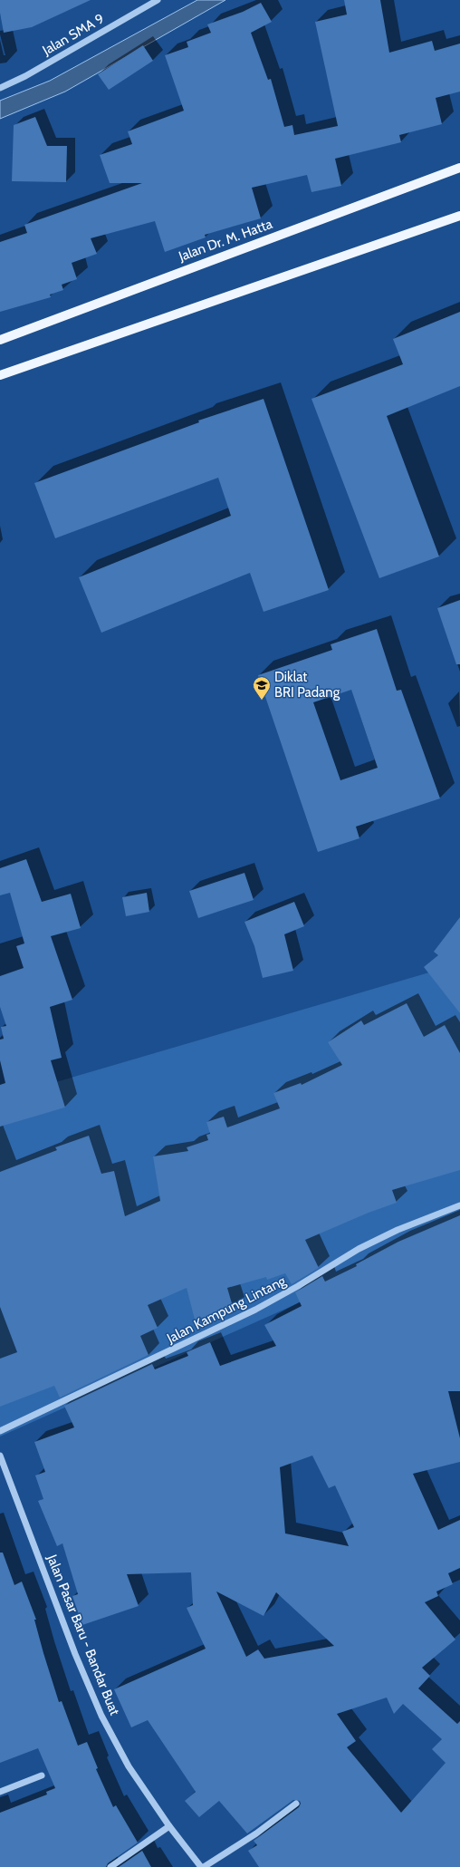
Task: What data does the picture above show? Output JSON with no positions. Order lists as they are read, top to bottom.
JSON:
{
  "streets": {
    "main road": ["Jalan Dr. M. Hatta"],
    "street": ["Jalan SMA 9", "Jalan Kampung Lintang", "Jalan Pasar Baru - Bandar Buat"]
  },
  "places": {
    "school or university": ["Diklat BRI Padang"]
  }
}
